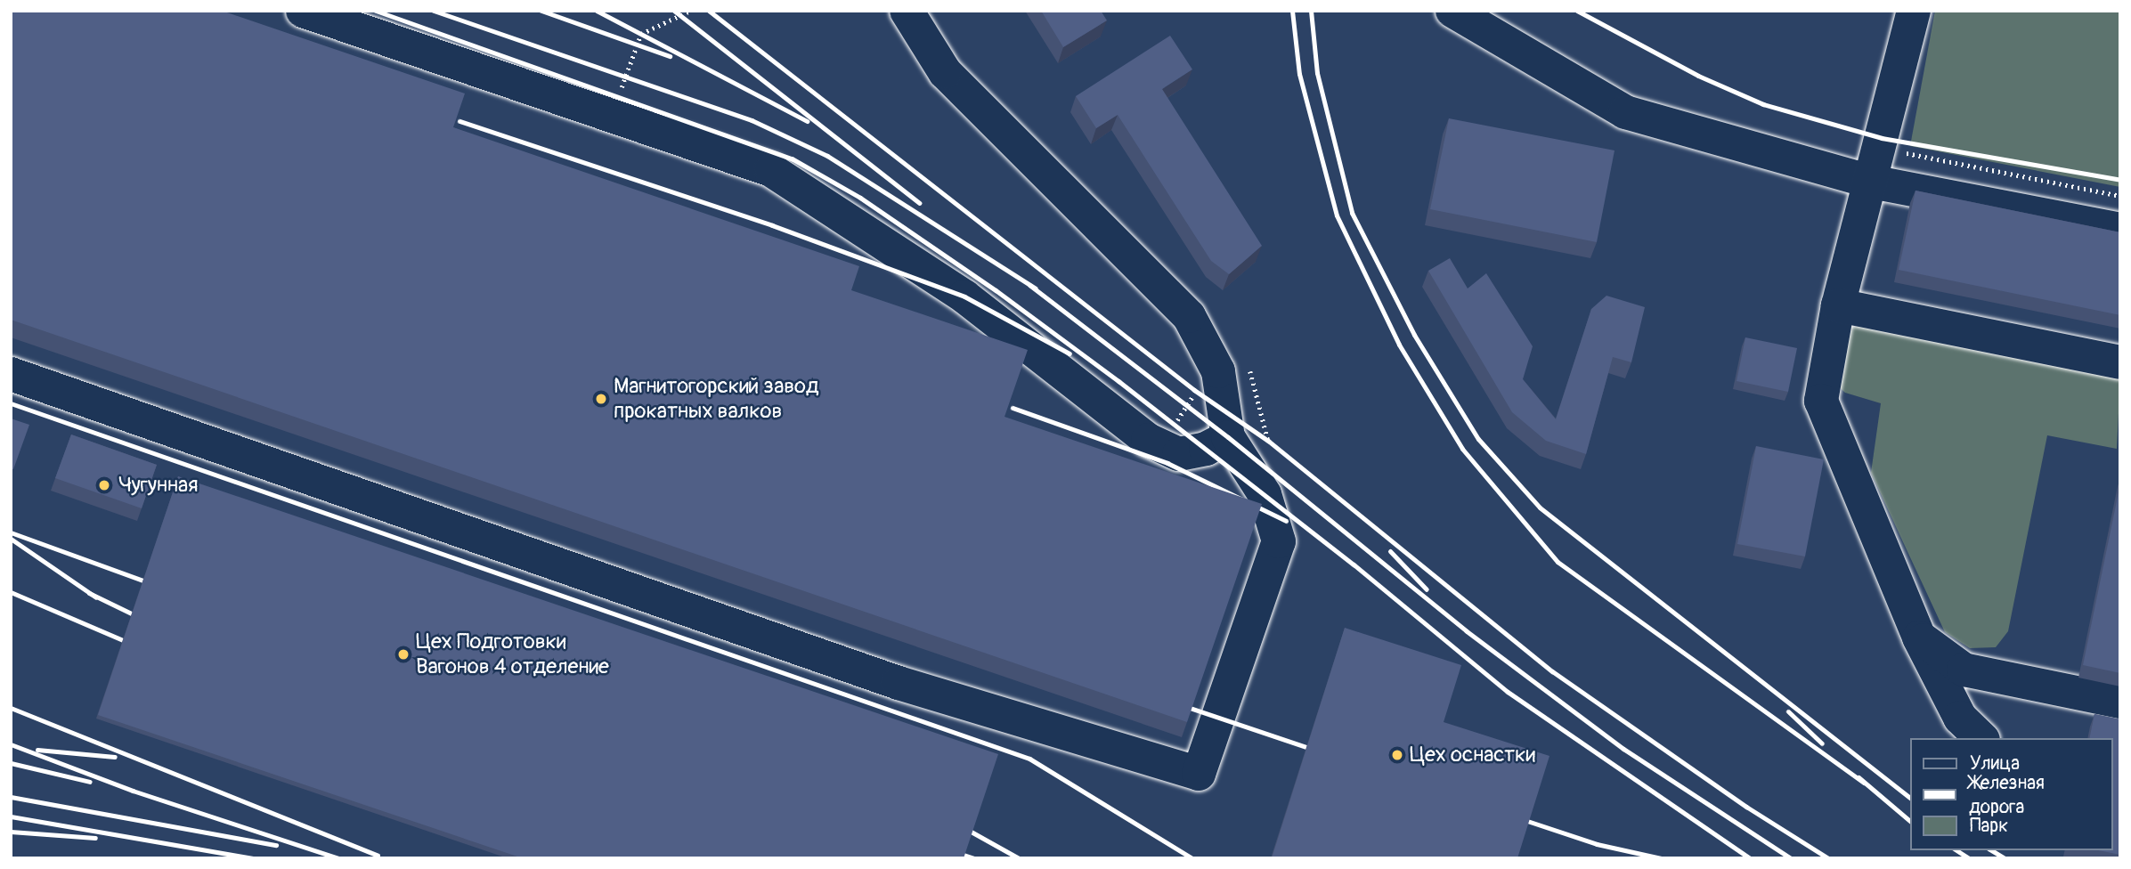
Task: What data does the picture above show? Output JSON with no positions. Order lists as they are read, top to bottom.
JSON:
{
  "places": [
    "Магнитогорский завод прокатных валков",
    "Чугунная",
    "Цех Подготовки Вагонов 4 отделение",
    "Цех оснастки"
  ],
  "legend": ["Улица", "Железная дорога", "Парк"]
}
